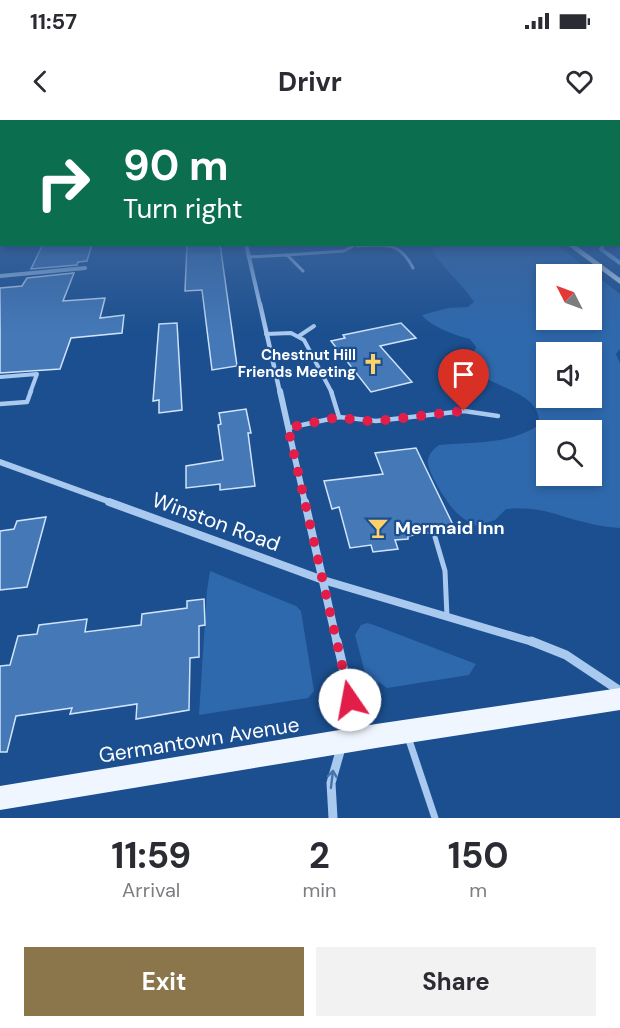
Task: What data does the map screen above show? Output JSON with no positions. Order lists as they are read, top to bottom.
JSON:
{
  "streets": {
    "main road": ["Germantown Avenue"],
    "street": ["Winston Road"]
  },
  "places": {
    "church": ["Chestnut Hill Friends Meeting"],
    "bar": ["Mermaid Inn"]
  },
  "north": "top left",
  "page": {
    "status": "11:57",
    "header": "Drivr",
    "turn": ["90 m", "Turn right"],
    "eta": [
      "11:59",
      "Arrival",
      "2",
      "min",
      "150",
      "m"
    ],
    "buttons": ["Exit", "Share"]
  }
}
